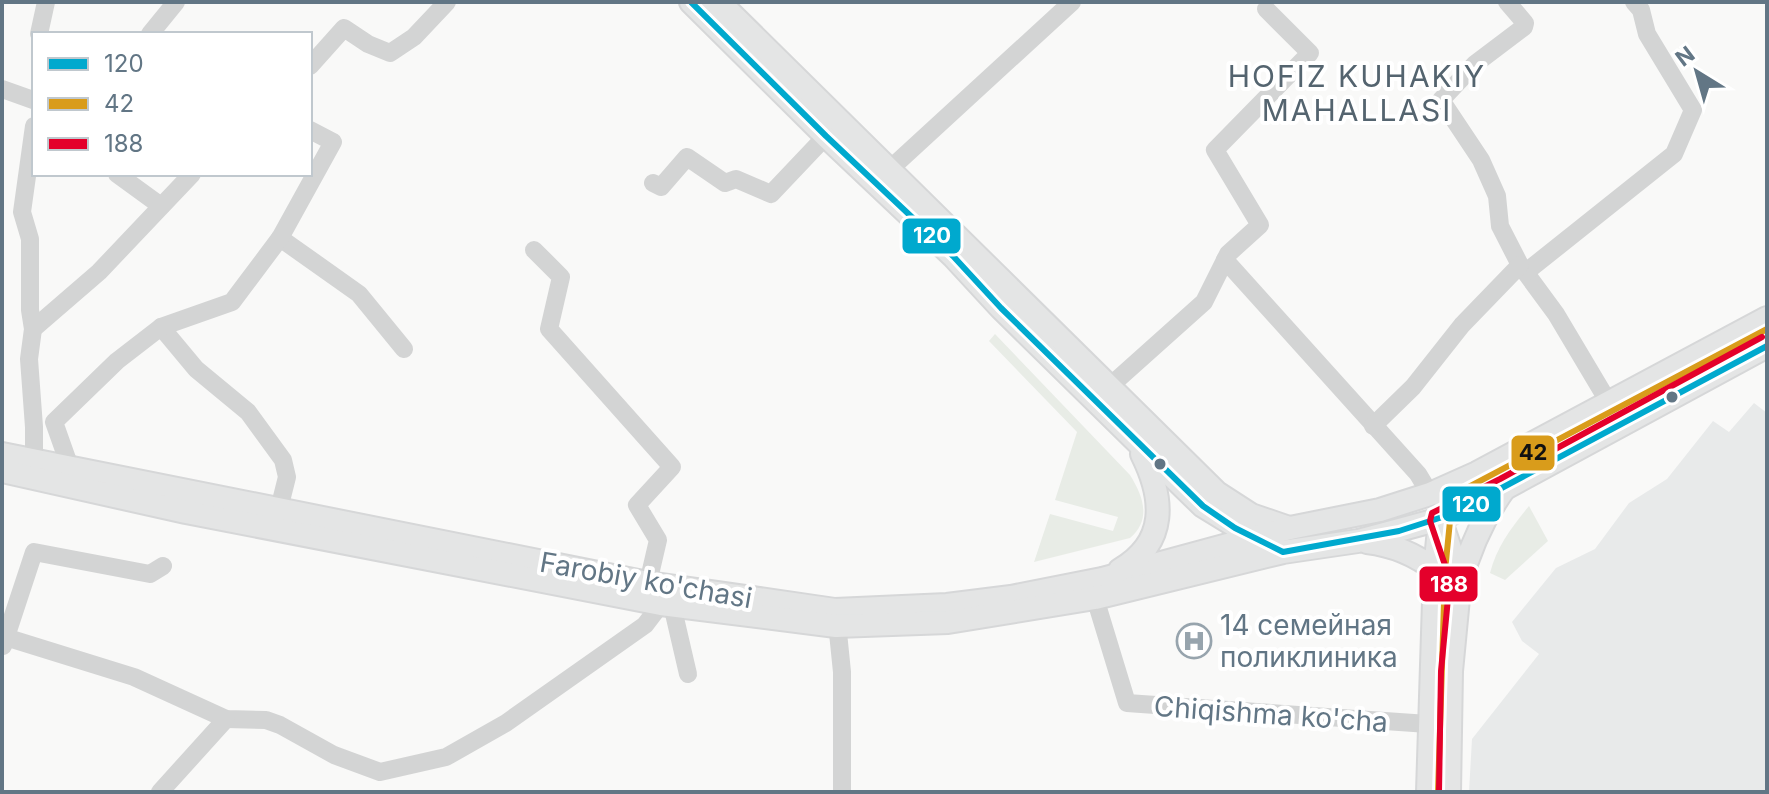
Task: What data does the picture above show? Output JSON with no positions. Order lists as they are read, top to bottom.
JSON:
{
  "streets": {
    "main road": ["Farobiy ko'chasi"],
    "street": ["Chiqishma ko'cha"]
  },
  "crossings": [
    ["Farobiy ko'chasi", "Chiqishma ko'cha"]
  ],
  "districts": ["HOFIZ KUHAKIY MAHALLASI"],
  "places": {
    "hospital": ["14 семейная поликлиника"]
  },
  "lines": ["transit line 120", "transit line 42", "transit line 188"],
  "legend": ["120", "42", "188"],
  "north": "top left"
}
